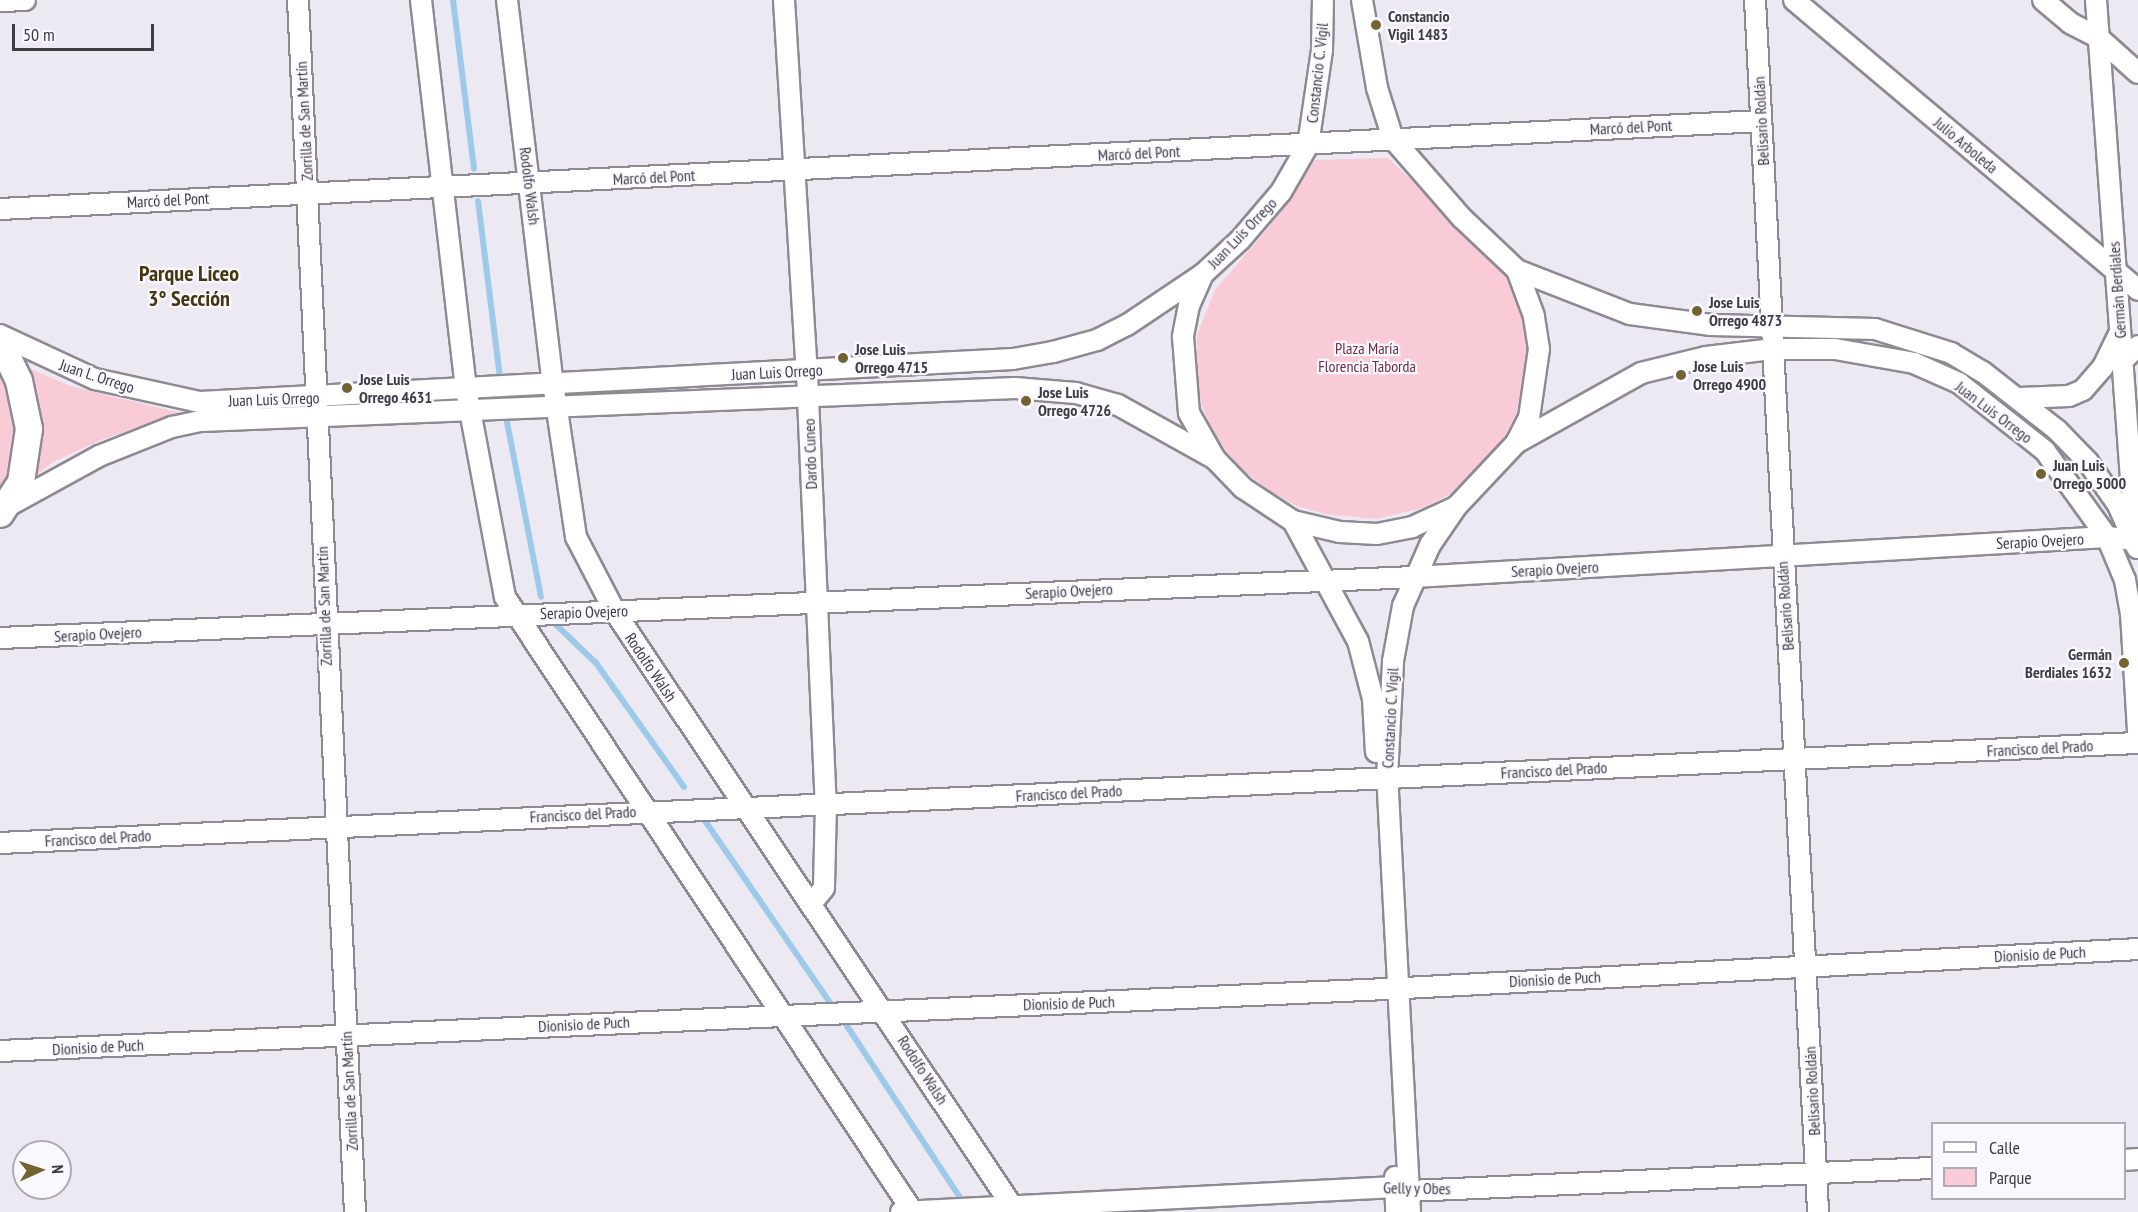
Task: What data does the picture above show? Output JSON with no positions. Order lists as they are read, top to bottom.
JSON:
{
  "streets": {
    "street": [
      "Constancio C. Vigil",
      "Zorrilla de San Martín",
      "Belisario Roldán",
      "Marcó del Pont",
      "Julio Arboleda",
      "Rodolfo Walsh",
      "Juan Luis Orrego",
      "Germán Berdiales",
      "Juan L. Orrego",
      "Dardo Cuneo",
      "Serapio Ovejero",
      "Francisco del Prado",
      "Dionisio de Puch",
      "Gelly y Obes"
    ]
  },
  "crossings": [
    ["Constancio C. Vigil", "Marcó del Pont"],
    ["Constancio C. Vigil", "Juan Luis Orrego"],
    ["Constancio C. Vigil", "Serapio Ovejero"],
    ["Constancio C. Vigil", "Francisco del Prado"],
    ["Constancio C. Vigil", "Dionisio de Puch"],
    ["Constancio C. Vigil", "Gelly y Obes"],
    ["Zorrilla de San Martín", "Marcó del Pont"],
    ["Zorrilla de San Martín", "Juan Luis Orrego"],
    ["Zorrilla de San Martín", "Serapio Ovejero"],
    ["Zorrilla de San Martín", "Francisco del Prado"],
    ["Zorrilla de San Martín", "Dionisio de Puch"],
    ["Belisario Roldán", "Marcó del Pont"],
    ["Belisario Roldán", "Juan Luis Orrego"],
    ["Belisario Roldán", "Serapio Ovejero"],
    ["Belisario Roldán", "Francisco del Prado"],
    ["Belisario Roldán", "Dionisio de Puch"],
    ["Belisario Roldán", "Gelly y Obes"],
    ["Marcó del Pont", "Rodolfo Walsh"],
    ["Marcó del Pont", "Juan Luis Orrego"],
    ["Marcó del Pont", "Dardo Cuneo"],
    ["Julio Arboleda", "Germán Berdiales"],
    ["Rodolfo Walsh", "Juan Luis Orrego"],
    ["Rodolfo Walsh", "Dardo Cuneo"],
    ["Rodolfo Walsh", "Serapio Ovejero"],
    ["Rodolfo Walsh", "Francisco del Prado"],
    ["Rodolfo Walsh", "Dionisio de Puch"],
    ["Rodolfo Walsh", "Gelly y Obes"],
    ["Juan Luis Orrego", "Germán Berdiales"],
    ["Juan Luis Orrego", "Juan L. Orrego"],
    ["Juan Luis Orrego", "Dardo Cuneo"],
    ["Juan Luis Orrego", "Serapio Ovejero"],
    ["Germán Berdiales", "Serapio Ovejero"],
    ["Dardo Cuneo", "Serapio Ovejero"],
    ["Dardo Cuneo", "Francisco del Prado"]
  ],
  "districts": ["Parque Liceo 3° Sección"],
  "parks": ["Plaza María Florencia Taborda"],
  "places": [
    "Constancio Vigil 1483",
    "Jose Luis Orrego 4873",
    "Jose Luis Orrego 4715",
    "Jose Luis Orrego 4900",
    "Jose Luis Orrego 4631",
    "Jose Luis Orrego 4726",
    "Juan Luis Orrego 5000",
    "Germán Berdiales 1632"
  ],
  "legend": ["Calle", "Parque"],
  "scale_bar": "50 m",
  "north": "right"
}
